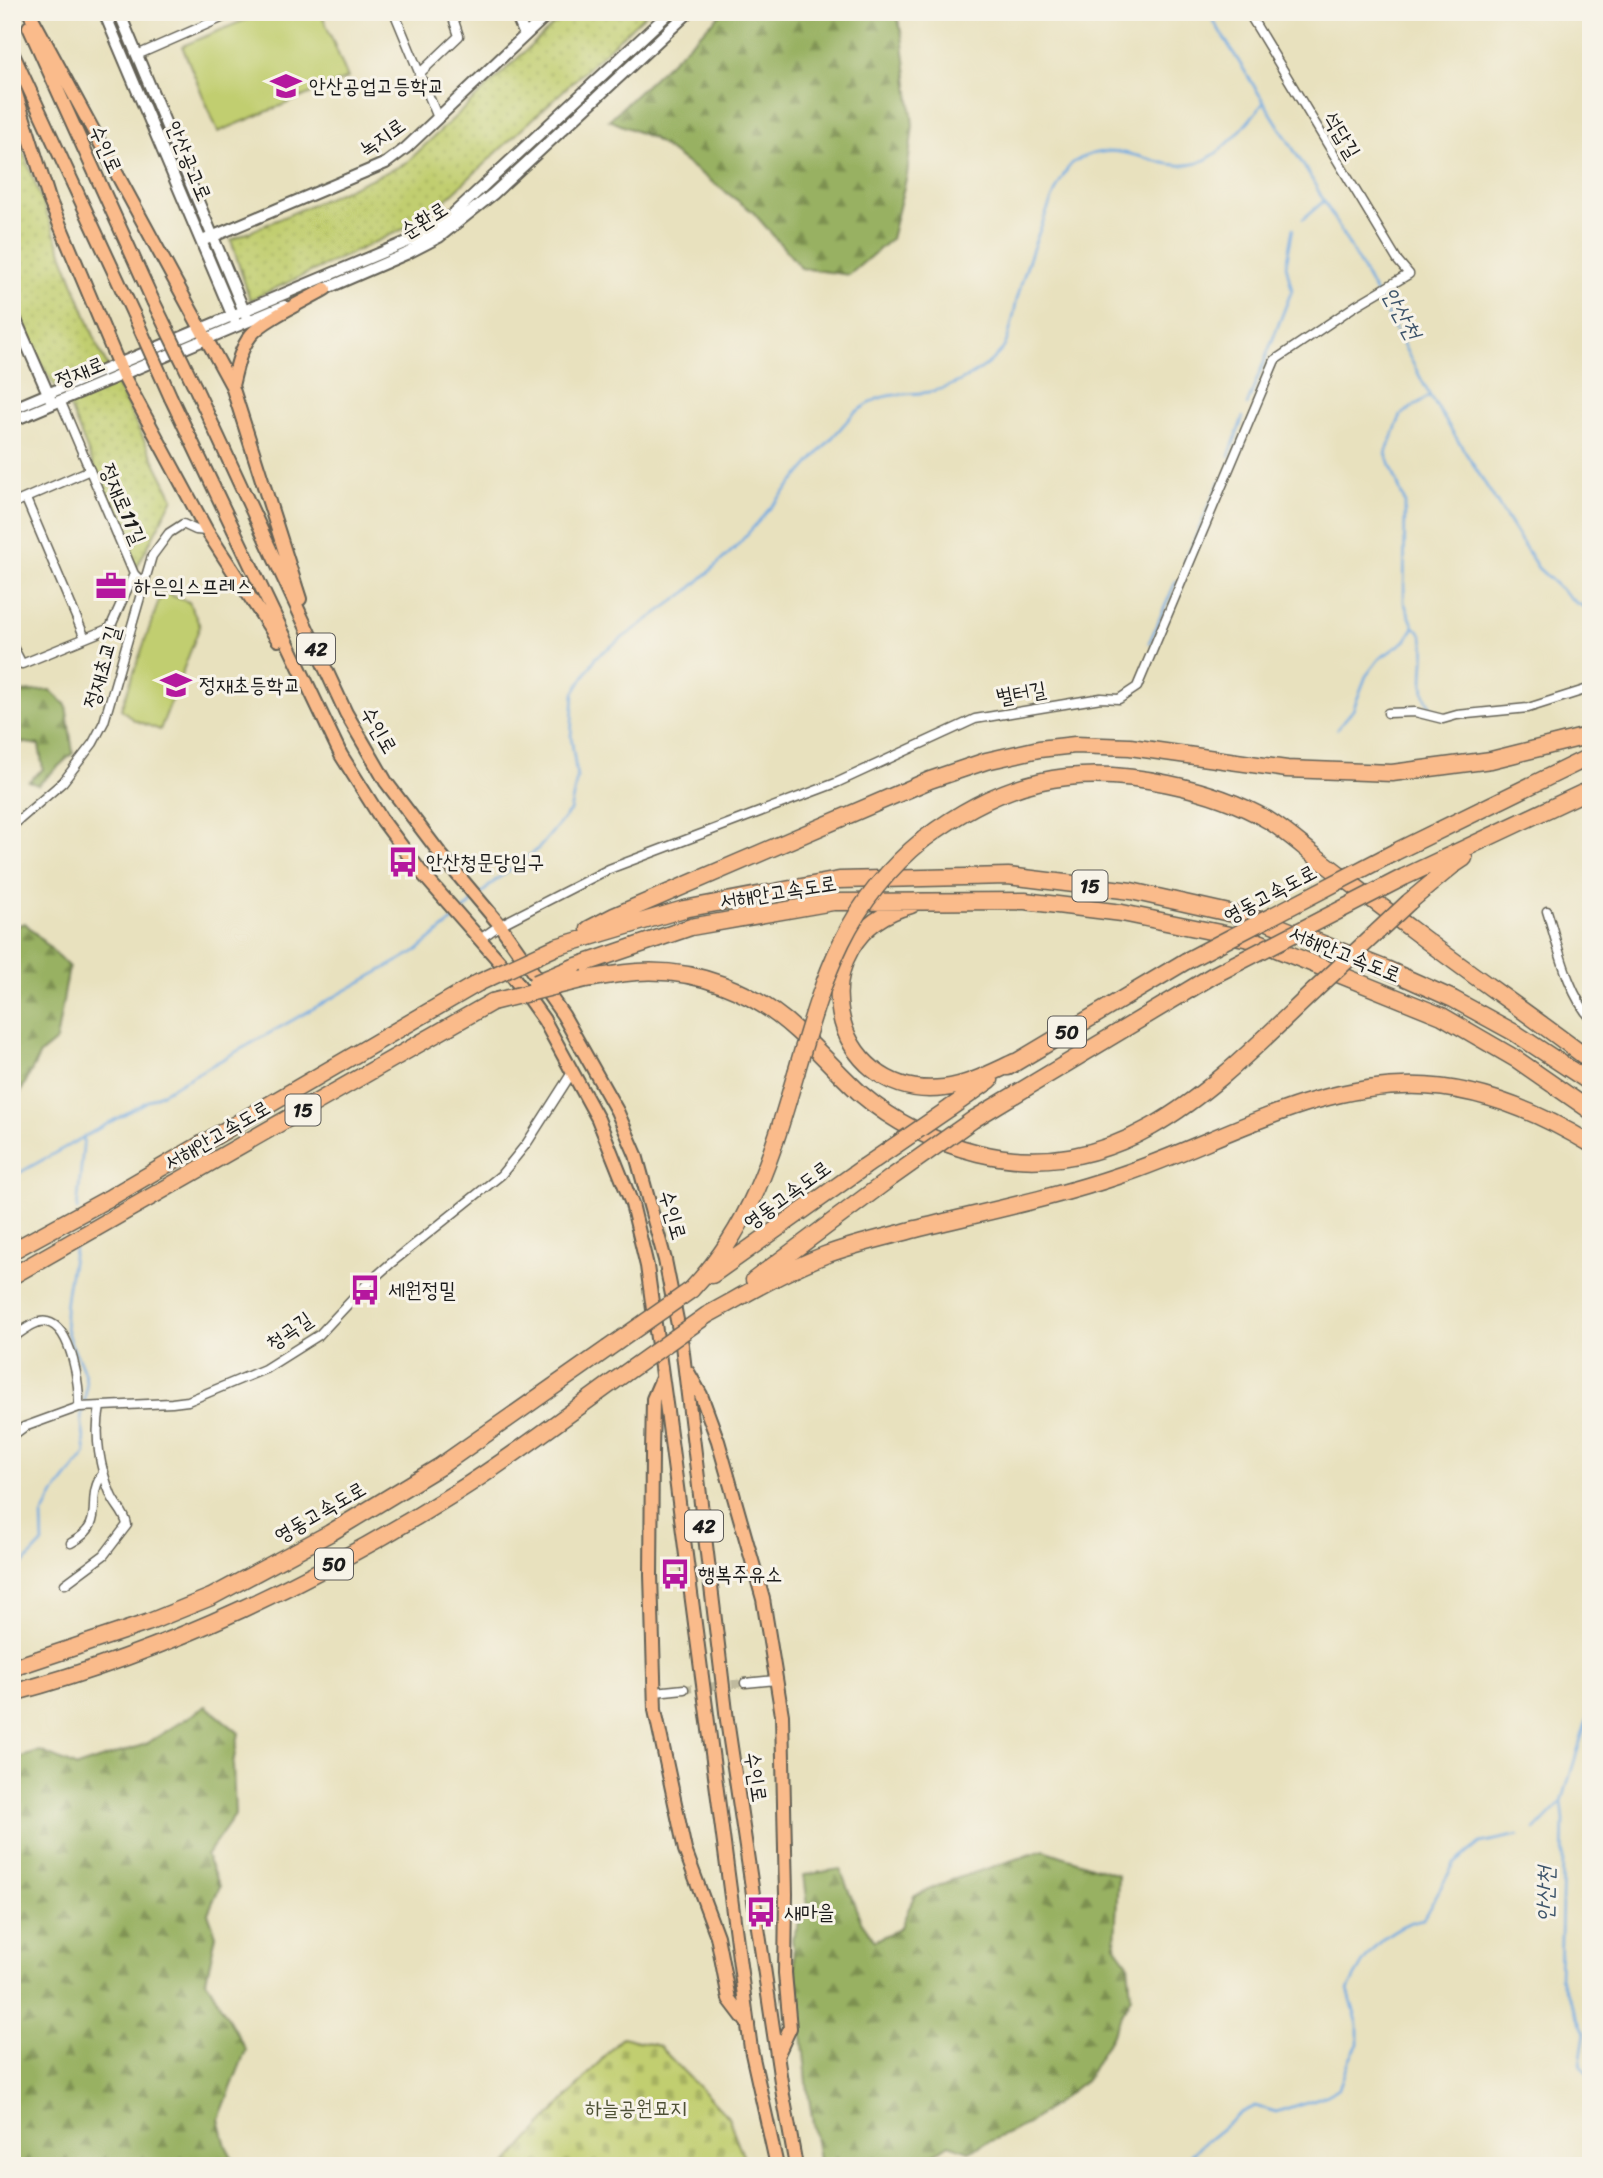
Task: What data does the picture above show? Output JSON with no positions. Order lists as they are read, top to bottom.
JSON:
{
  "streets": {
    "highway": [
      "15",
      "서해안고속도로",
      "영동고속도로",
      "50"
    ],
    "main road": ["수인로", "42"],
    "street": [
      "석답길",
      "녹지로",
      "안산공고로",
      "순환로",
      "정재로",
      "정재로11길",
      "정재초교길",
      "벌터길",
      "청곡길"
    ]
  },
  "crossings": [
    ["석답길", "벌터길"],
    ["녹지로", "안산공고로"],
    ["수인로", "벌터길"],
    ["수인로", "청곡길"],
    ["안산공고로", "순환로"],
    ["순환로", "정재로"],
    ["정재로", "정재로11길"]
  ],
  "water": ["안산천"],
  "parks": ["하늘공원묘지"],
  "places": {
    "school or university": ["안산공업고등학교", "정재초등학교"],
    "office": ["하은익스프레스"],
    "bus stop": [
      "안산청문당입구",
      "세원정밀",
      "행복주유소",
      "새마을"
    ]
  }
}
